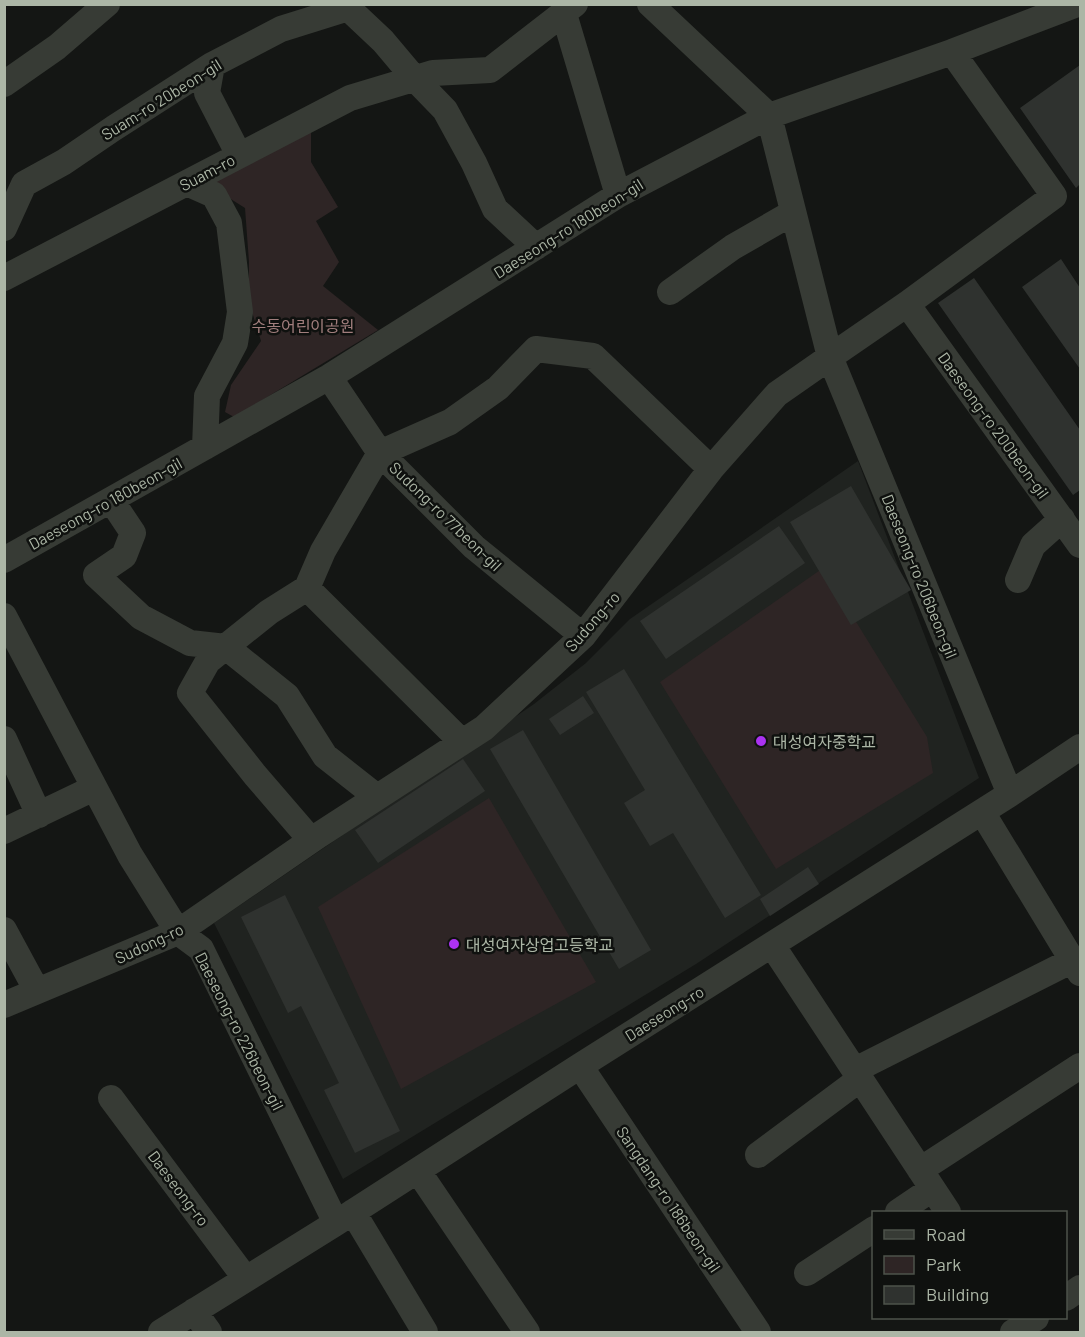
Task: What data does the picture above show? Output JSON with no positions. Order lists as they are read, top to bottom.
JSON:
{
  "streets": {
    "street": [
      "Suam-ro 20beon-gil",
      "Suam-ro",
      "Daeseong-ro 180beon-gil",
      "Daeseong-ro 200beon-gil",
      "Sudong-ro 77beon-gil",
      "Daeseong-ro 206beon-gil",
      "Sudong-ro",
      "Daeseong-ro",
      "Daeseong-ro 226beon-gil",
      "Sangdang-ro 186beon-gil"
    ]
  },
  "crossings": [
    ["Suam-ro 20beon-gil", "Suam-ro"],
    ["Suam-ro", "Daeseong-ro 180beon-gil"],
    ["Daeseong-ro 180beon-gil", "Sudong-ro 77beon-gil"],
    ["Daeseong-ro 180beon-gil", "Daeseong-ro 206beon-gil"],
    ["Sudong-ro 77beon-gil", "Sudong-ro"],
    ["Daeseong-ro 206beon-gil", "Sudong-ro"],
    ["Daeseong-ro 206beon-gil", "Daeseong-ro"],
    ["Sudong-ro", "Daeseong-ro 226beon-gil"],
    ["Daeseong-ro", "Daeseong-ro 226beon-gil"],
    ["Daeseong-ro", "Sangdang-ro 186beon-gil"]
  ],
  "parks": ["수동어린이공원"],
  "places": ["대성여자중학교", "대성여자상업고등학교"],
  "legend": ["Road", "Park", "Building"]
}
